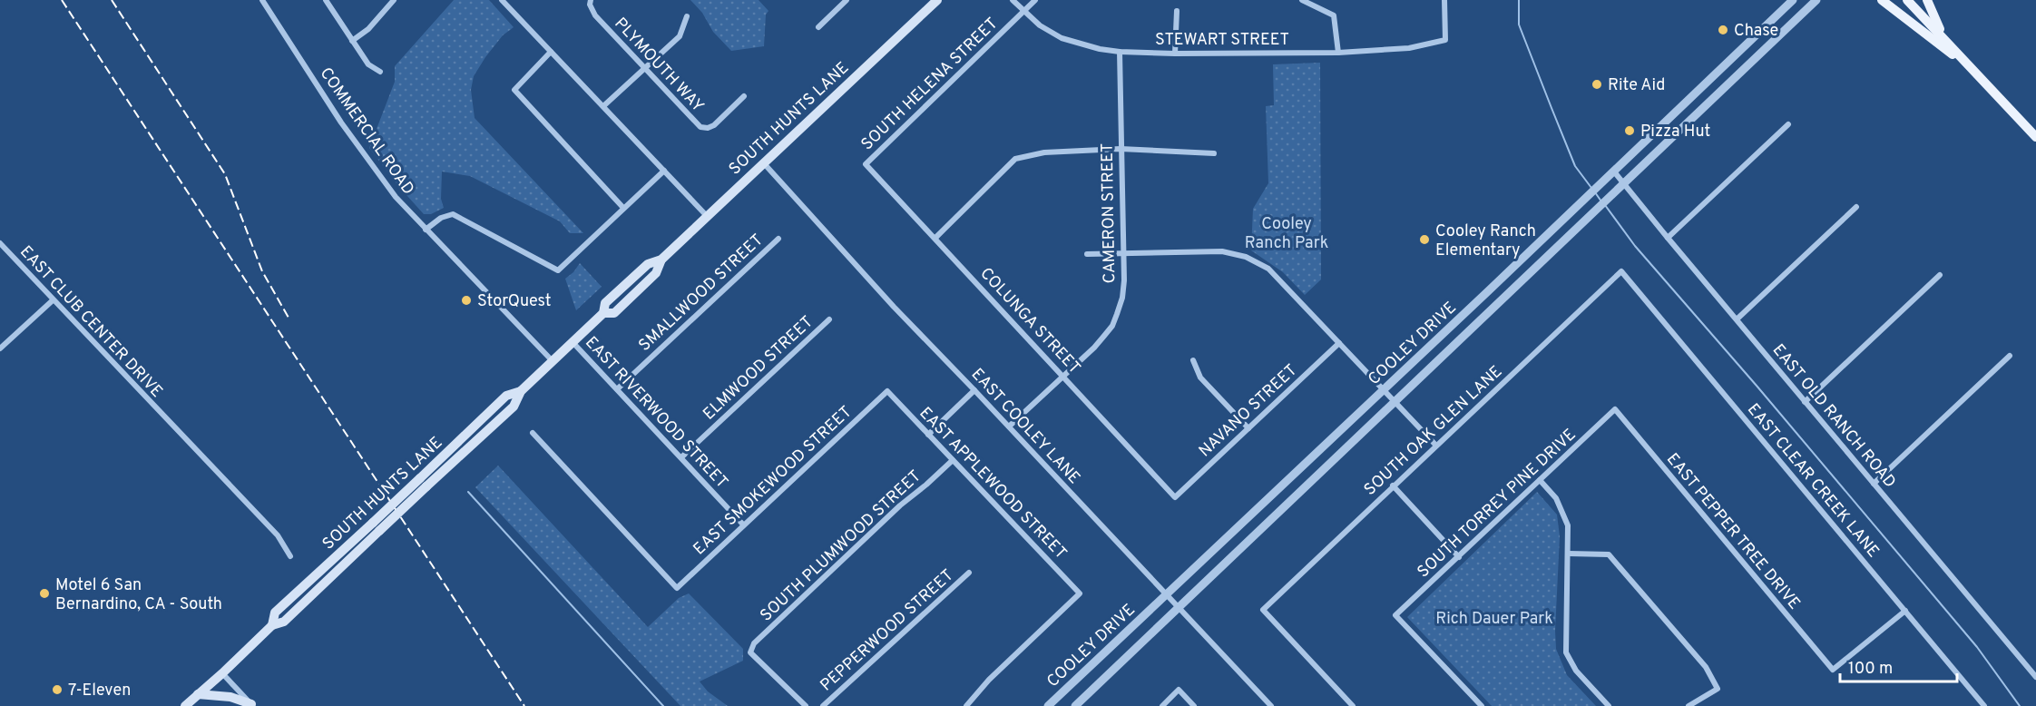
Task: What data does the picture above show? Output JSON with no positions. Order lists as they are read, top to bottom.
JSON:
{
  "streets": {
    "main road": ["SOUTH HUNTS LANE"],
    "street": [
      "STEWART STREET",
      "PLYMOUTH WAY",
      "SOUTH HELENA STREET",
      "COMMERCIAL ROAD",
      "CAMERON STREET",
      "SMALLWOOD STREET",
      "COLUNGA STREET",
      "EAST CLUB CENTER DRIVE",
      "COOLEY DRIVE",
      "ELMWOOD STREET",
      "NAVANO STREET",
      "EAST RIVERWOOD STREET",
      "EAST OLD RANCH ROAD",
      "EAST COOLEY LANE",
      "SOUTH OAK GLEN LANE",
      "EAST SMOKEWOOD STREET",
      "EAST CLEAR CREEK LANE",
      "EAST APPLEWOOD STREET",
      "SOUTH TORREY PINE DRIVE",
      "EAST PEPPER TREE DRIVE",
      "SOUTH PLUMWOOD STREET",
      "PEPPERWOOD STREET"
    ]
  },
  "crossings": [
    ["STEWART STREET", "SOUTH HELENA STREET"],
    ["STEWART STREET", "CAMERON STREET"],
    ["SOUTH HELENA STREET", "COLUNGA STREET"],
    ["SOUTH HUNTS LANE", "COMMERCIAL ROAD"],
    ["SOUTH HUNTS LANE", "EAST RIVERWOOD STREET"],
    ["SOUTH HUNTS LANE", "EAST COOLEY LANE"],
    ["CAMERON STREET", "COLUNGA STREET"],
    ["CAMERON STREET", "EAST COOLEY LANE"],
    ["SMALLWOOD STREET", "EAST RIVERWOOD STREET"],
    ["COLUNGA STREET", "NAVANO STREET"],
    ["COOLEY DRIVE", "EAST OLD RANCH ROAD"],
    ["COOLEY DRIVE", "EAST COOLEY LANE"],
    ["ELMWOOD STREET", "EAST RIVERWOOD STREET"],
    ["EAST RIVERWOOD STREET", "EAST SMOKEWOOD STREET"],
    ["SOUTH OAK GLEN LANE", "EAST CLEAR CREEK LANE"],
    ["EAST SMOKEWOOD STREET", "EAST APPLEWOOD STREET"],
    ["EAST CLEAR CREEK LANE", "EAST PEPPER TREE DRIVE"],
    ["EAST APPLEWOOD STREET", "SOUTH PLUMWOOD STREET"],
    ["SOUTH TORREY PINE DRIVE", "EAST PEPPER TREE DRIVE"]
  ],
  "parks": ["Cooley Ranch Park", "Rich Dauer Park"],
  "places": [
    "Chase",
    "Rite Aid",
    "Pizza Hut",
    "Cooley Ranch Elementary",
    "StorQuest",
    "Motel 6 San Bernardino, CA - South",
    "7-Eleven"
  ],
  "scale_bar": "100 m"
}
